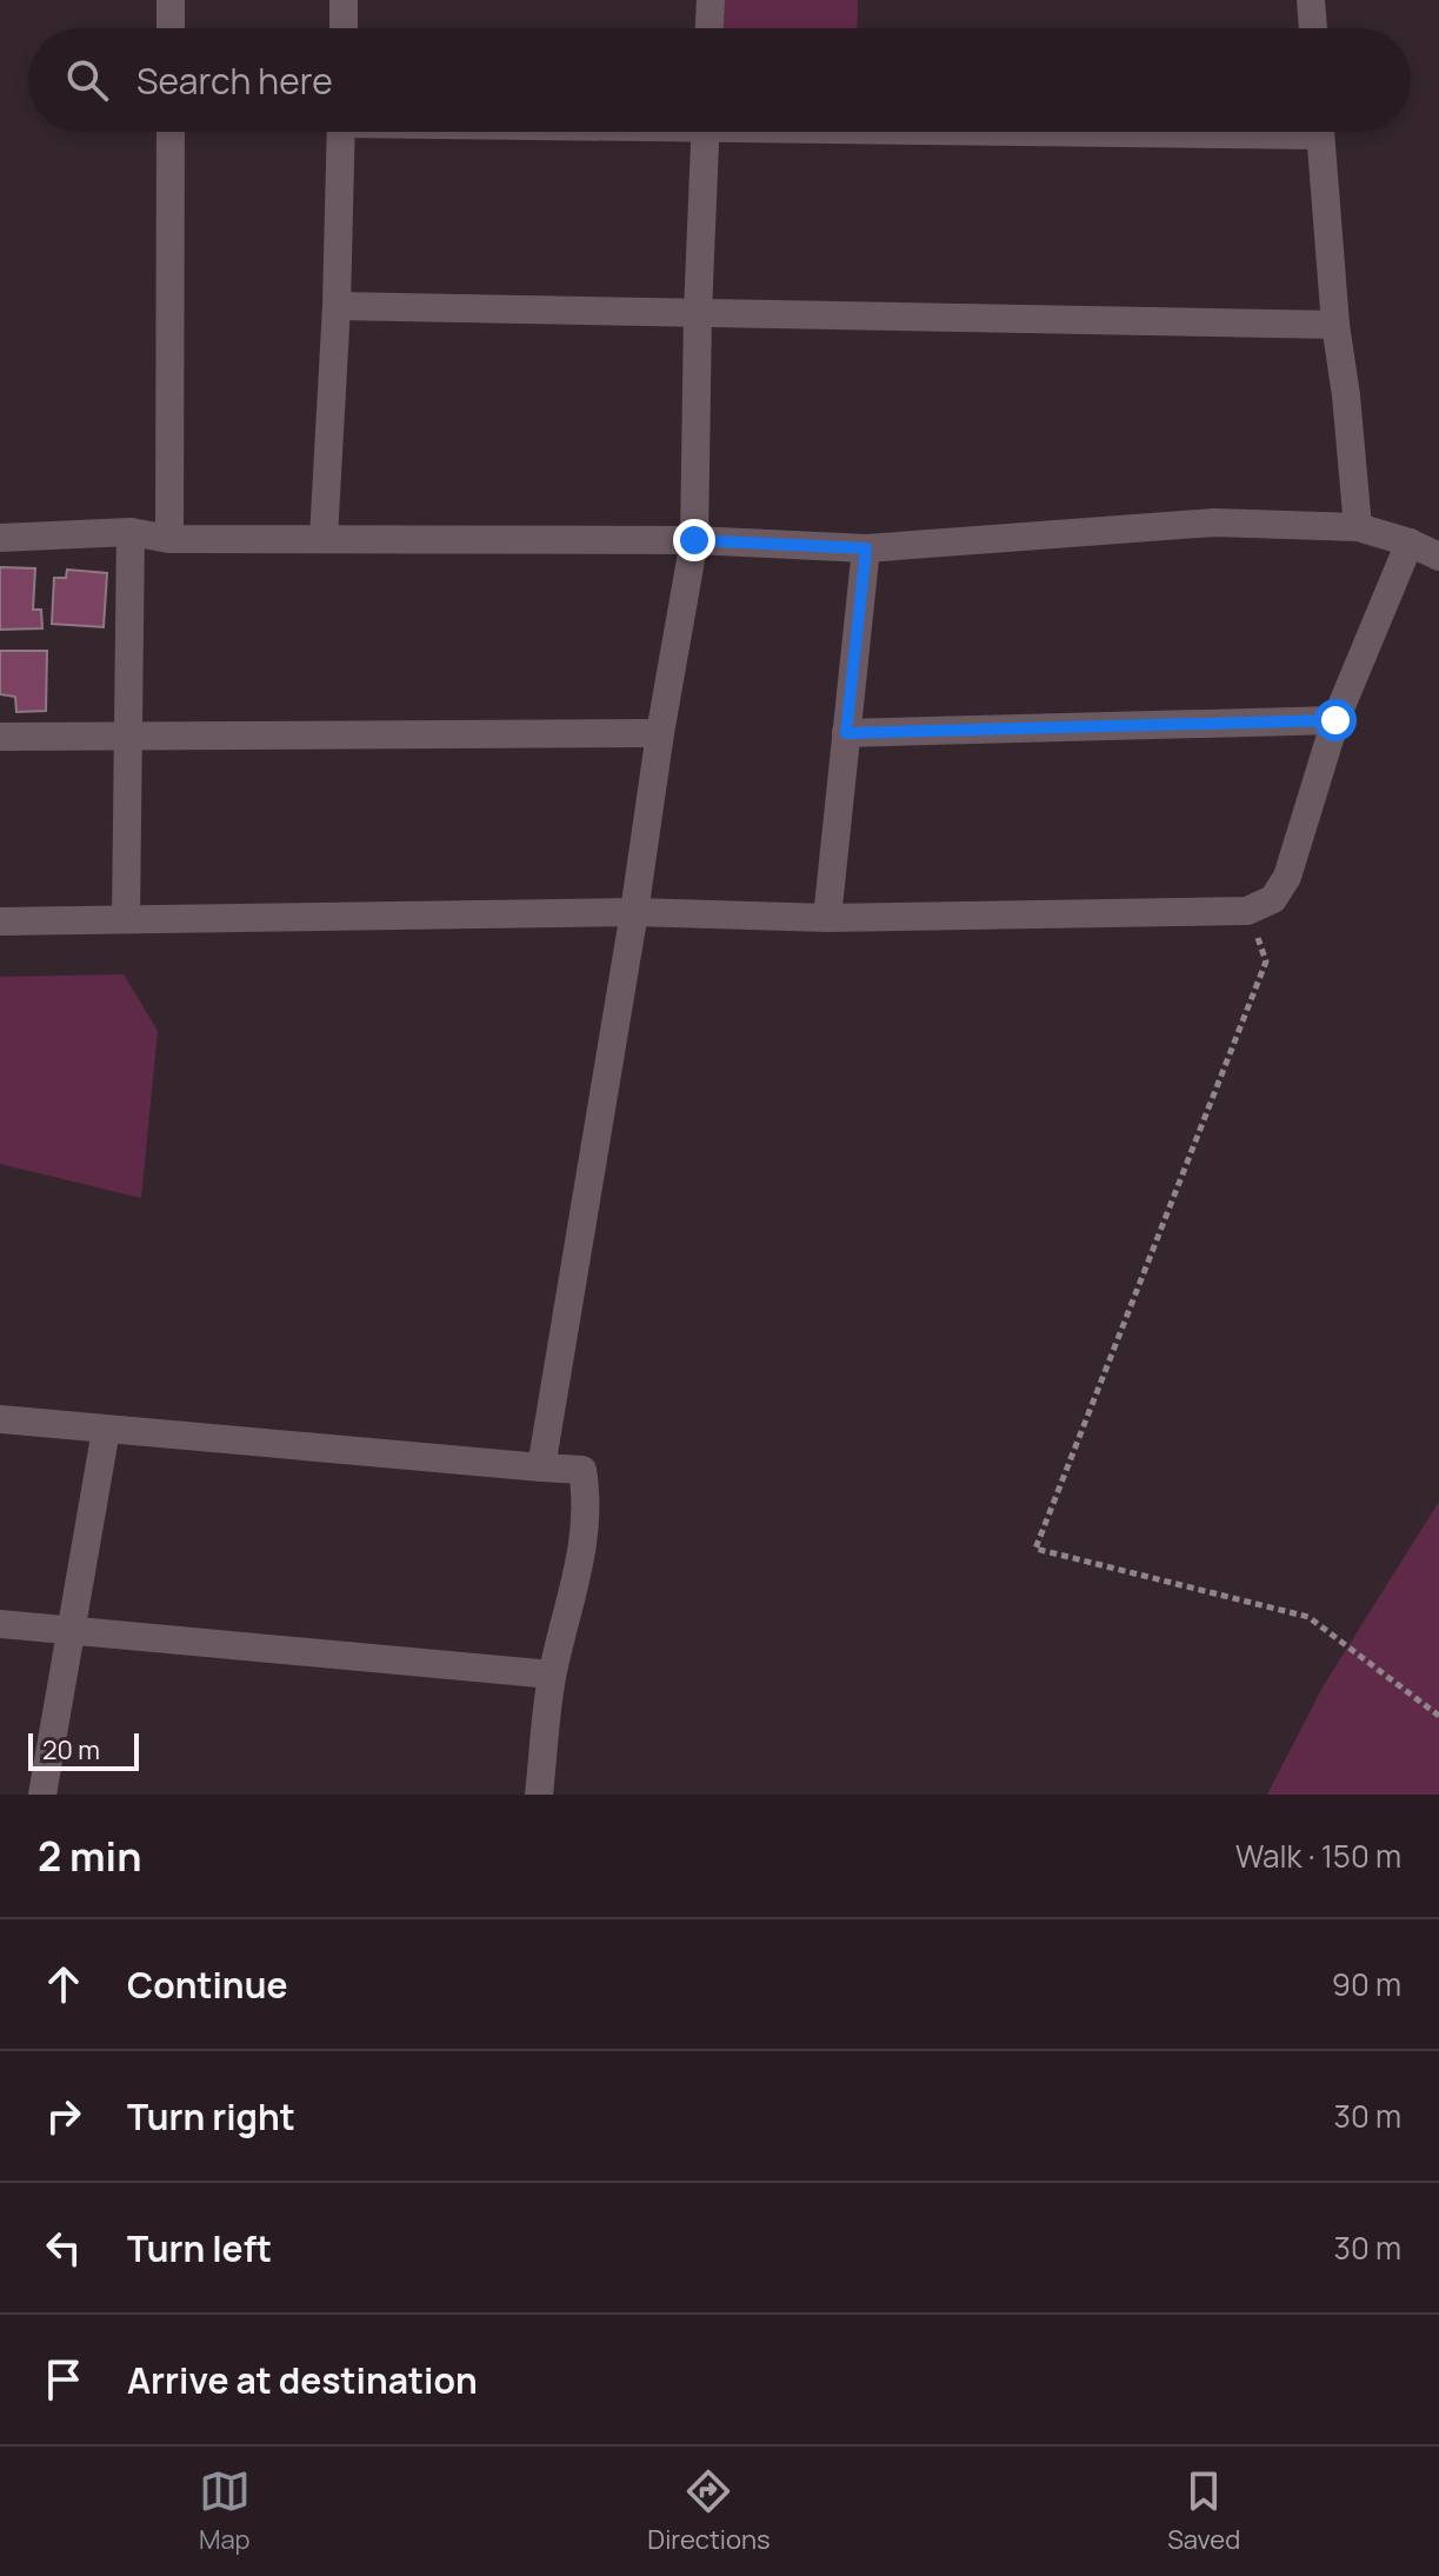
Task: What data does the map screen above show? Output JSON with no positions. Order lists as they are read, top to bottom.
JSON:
{
  "scale_bar": "20 m",
  "page": {
    "search": "Search here",
    "scale": "20 m",
    "heading": ["2 min", "Walk · 150 m"],
    "list": [
      ["Continue", "90 m"],
      ["Turn right", "30 m"],
      ["Turn left", "30 m"],
      "Arrive at destination"
    ],
    "nav": ["Map", "Directions", "Saved"]
  }
}
